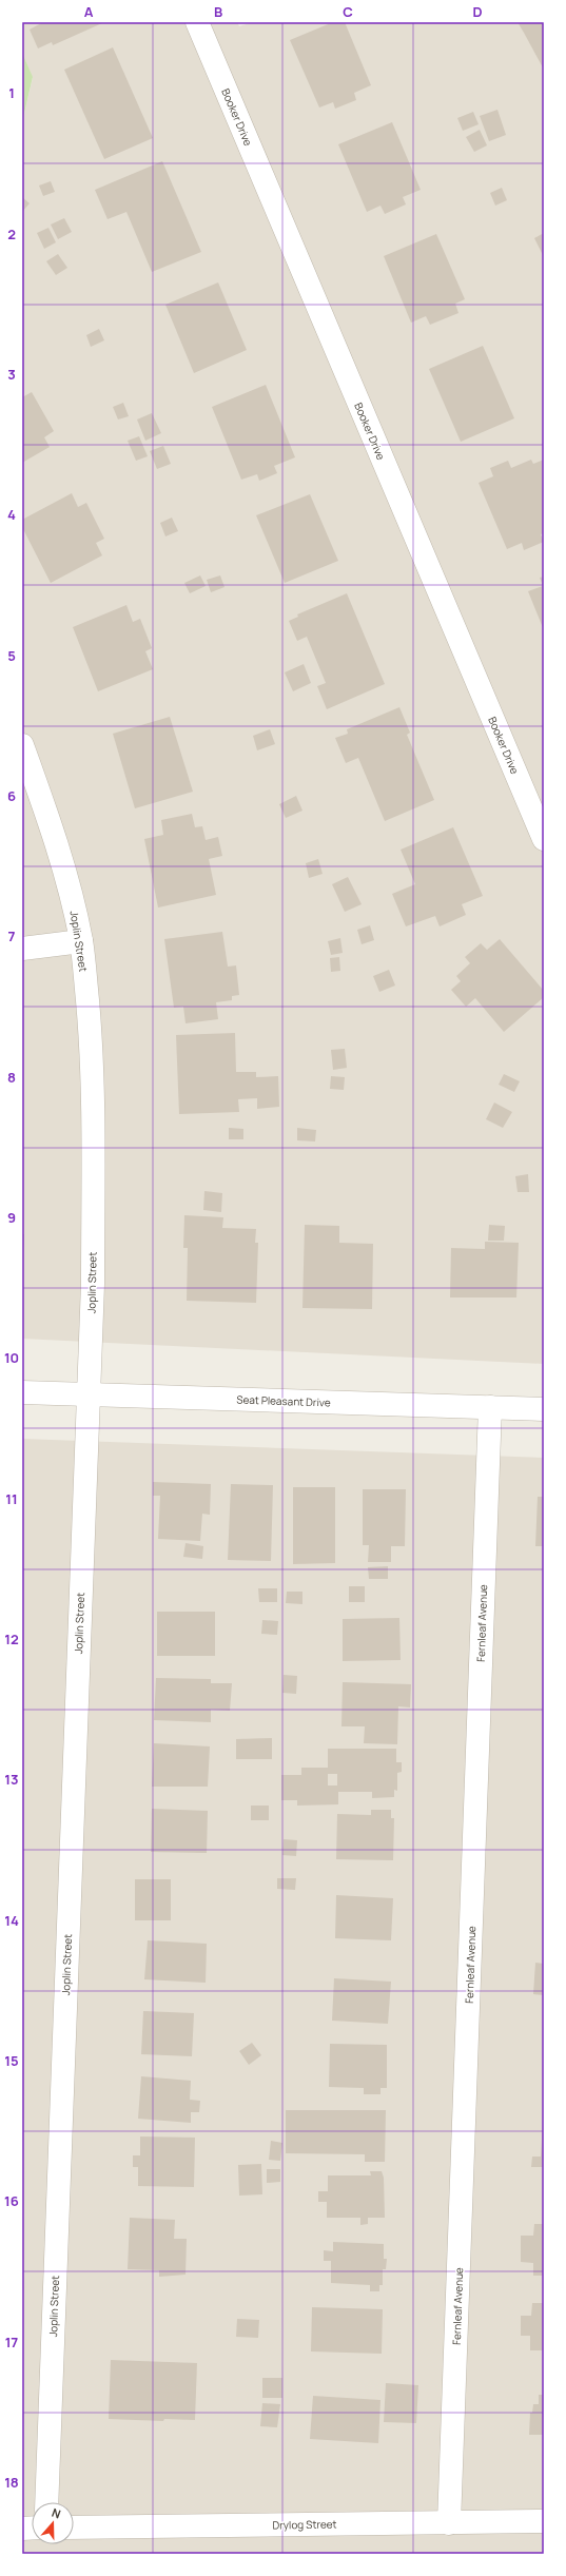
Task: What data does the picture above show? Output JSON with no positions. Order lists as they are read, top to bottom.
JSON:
{
  "streets": {
    "street": [
      "Booker Drive",
      "Joplin Street",
      "Seat Pleasant Drive",
      "Fernleaf Avenue",
      "Drylog Street"
    ]
  },
  "crossings": [
    ["Joplin Street", "Seat Pleasant Drive"],
    ["Seat Pleasant Drive", "Fernleaf Avenue"],
    ["Fernleaf Avenue", "Drylog Street"]
  ],
  "north": "top",
  "grid": {
    "columns": [
      "A",
      "B",
      "C",
      "D"
    ],
    "rows": [
      "1",
      "2",
      "3",
      "4",
      "5",
      "6",
      "7",
      "8",
      "9",
      "10",
      "11",
      "12",
      "13",
      "14",
      "15",
      "16",
      "17",
      "18"
    ]
  }
}
